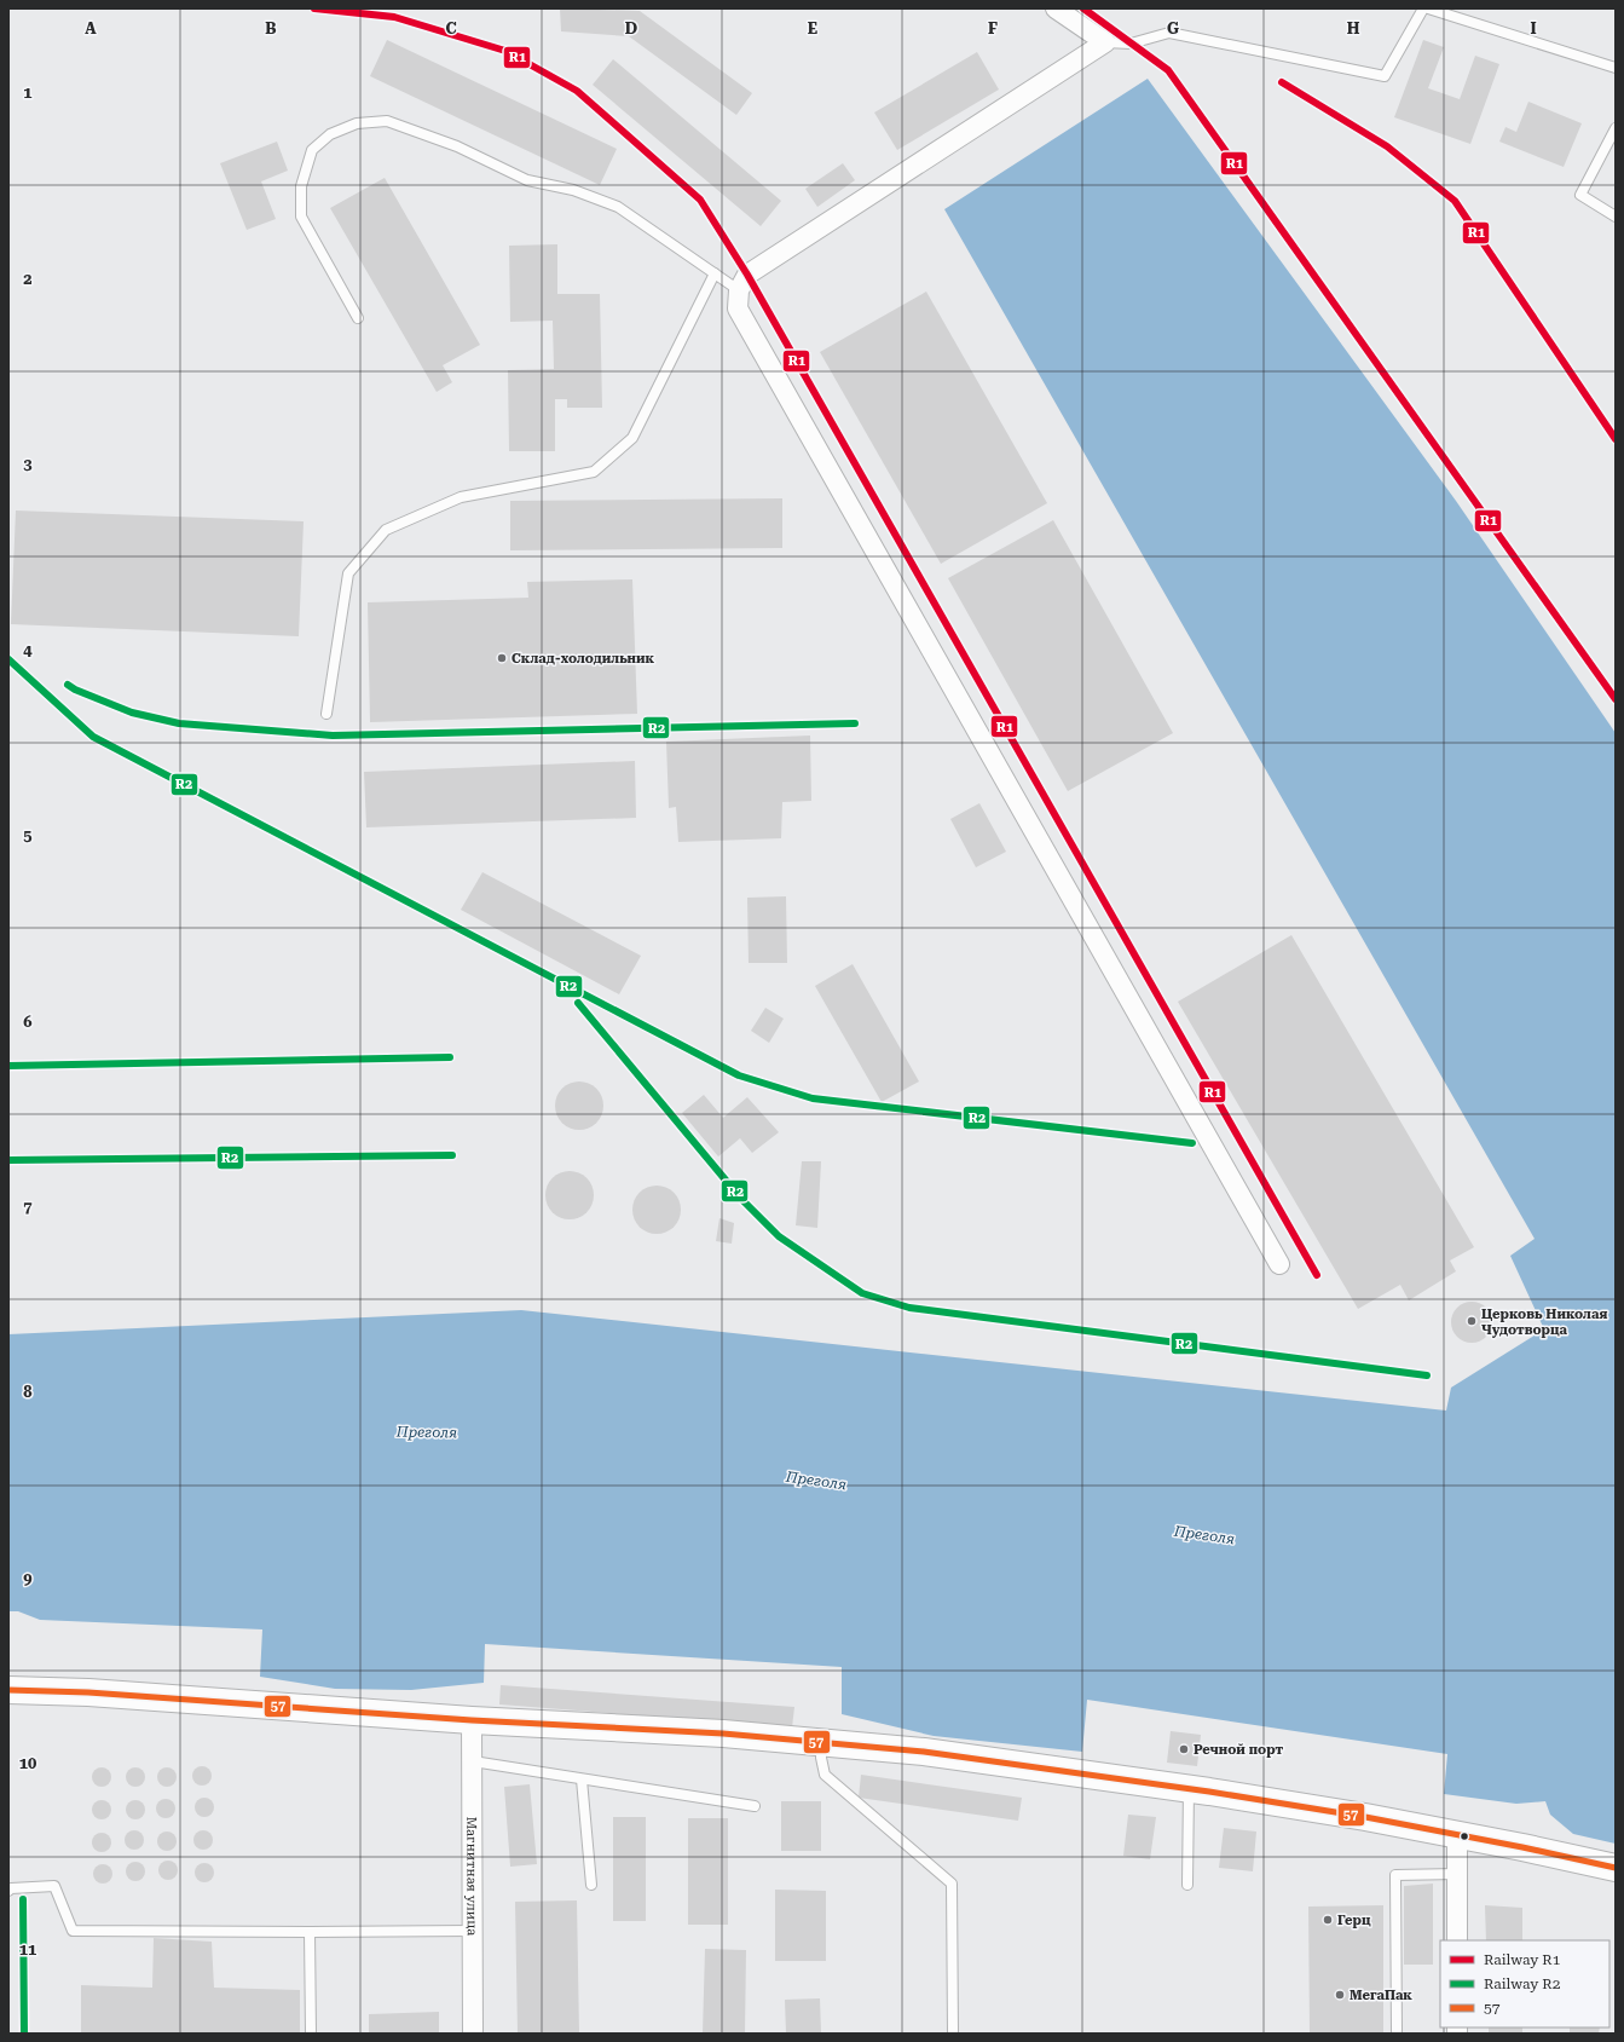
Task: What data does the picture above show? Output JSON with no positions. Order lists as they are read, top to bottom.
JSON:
{
  "streets": {
    "street": ["Магнитная улица"]
  },
  "water": ["Преголя"],
  "places": [
    "Склад-холодильник",
    "Церковь Николая Чудотворца",
    "Речной порт",
    "Герц",
    "МегаПак"
  ],
  "lines": ["rail line R1", "rail line R2", "transit line 57"],
  "legend": ["Railway R1", "Railway R2", "57"],
  "grid": {
    "columns": [
      "A",
      "B",
      "C",
      "D",
      "E",
      "F",
      "G",
      "H",
      "I"
    ],
    "rows": [
      "1",
      "2",
      "3",
      "4",
      "5",
      "6",
      "7",
      "8",
      "9",
      "10",
      "11"
    ]
  }
}
